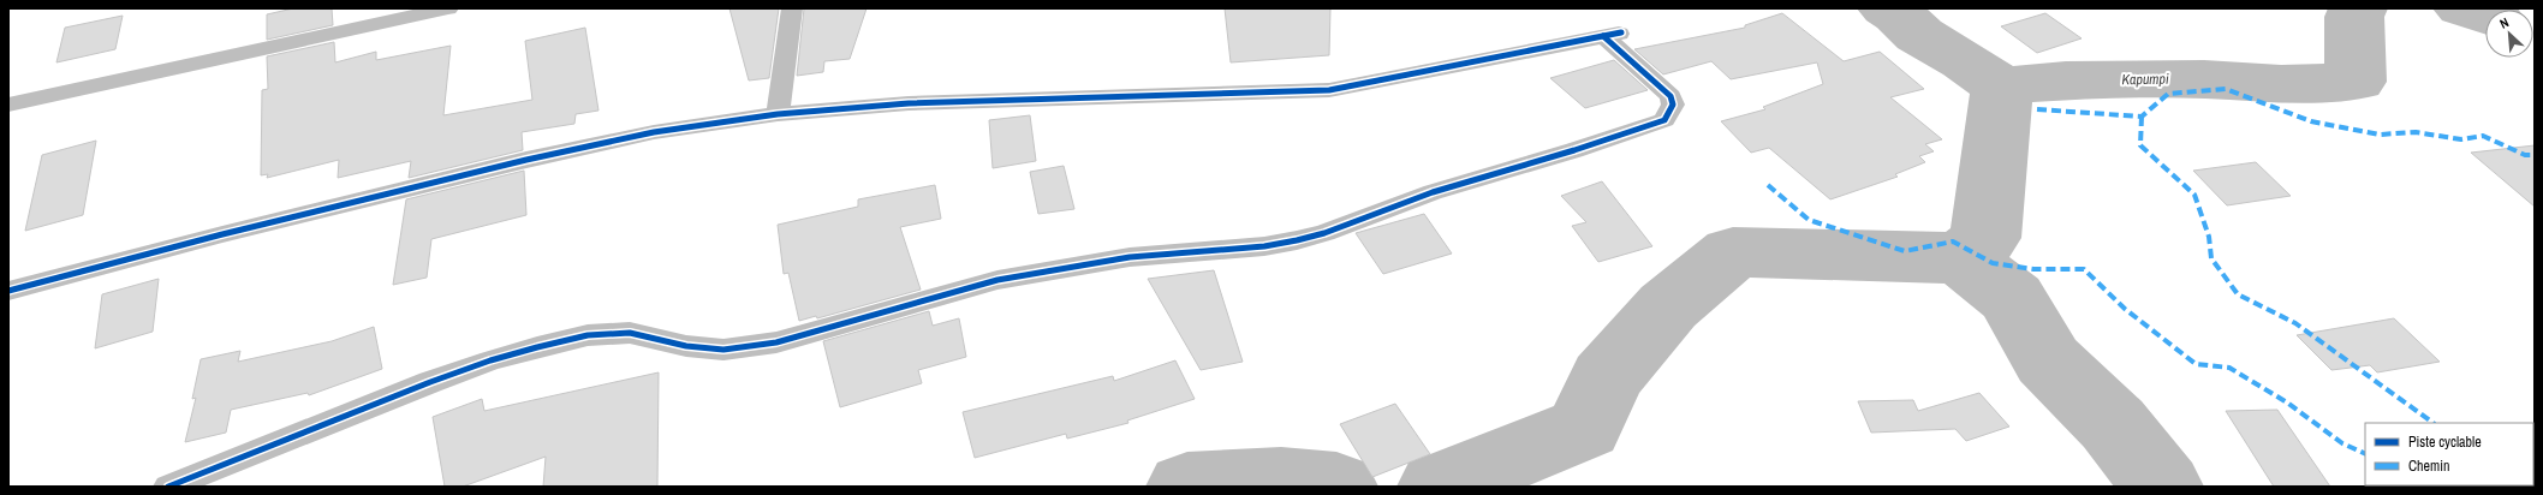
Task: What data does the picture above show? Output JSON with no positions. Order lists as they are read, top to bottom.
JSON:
{
  "water": ["Kapumpi"],
  "legend": ["Piste cyclable", "Chemin"],
  "north": "top left"
}
